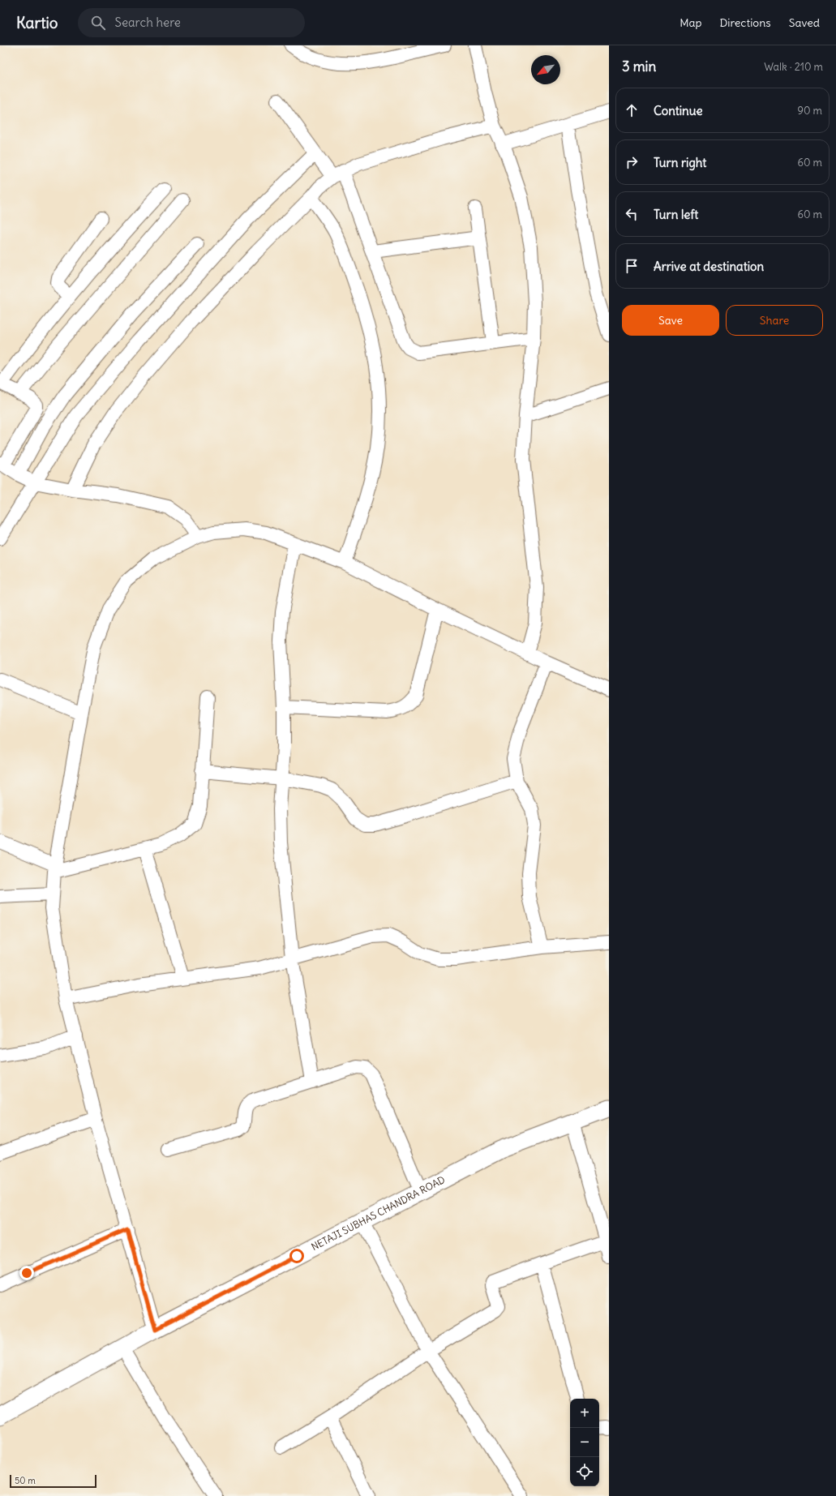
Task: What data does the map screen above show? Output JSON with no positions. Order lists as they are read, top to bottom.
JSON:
{
  "streets": {
    "main road": ["NETAJI SUBHAS CHANDRA ROAD"]
  },
  "scale_bar": "50 m",
  "north": "bottom left",
  "page": {
    "header": "Kartio",
    "search": "Search here",
    "nav": ["Map", "Directions", "Saved"],
    "heading": ["3 min", "Walk · 210 m"],
    "list": [
      ["Continue", "90 m"],
      ["Turn right", "60 m"],
      ["Turn left", "60 m"],
      "Arrive at destination"
    ],
    "buttons": ["Save", "Share"],
    "map_buttons": ["+", "−"],
    "scale": "50 m"
  }
}
